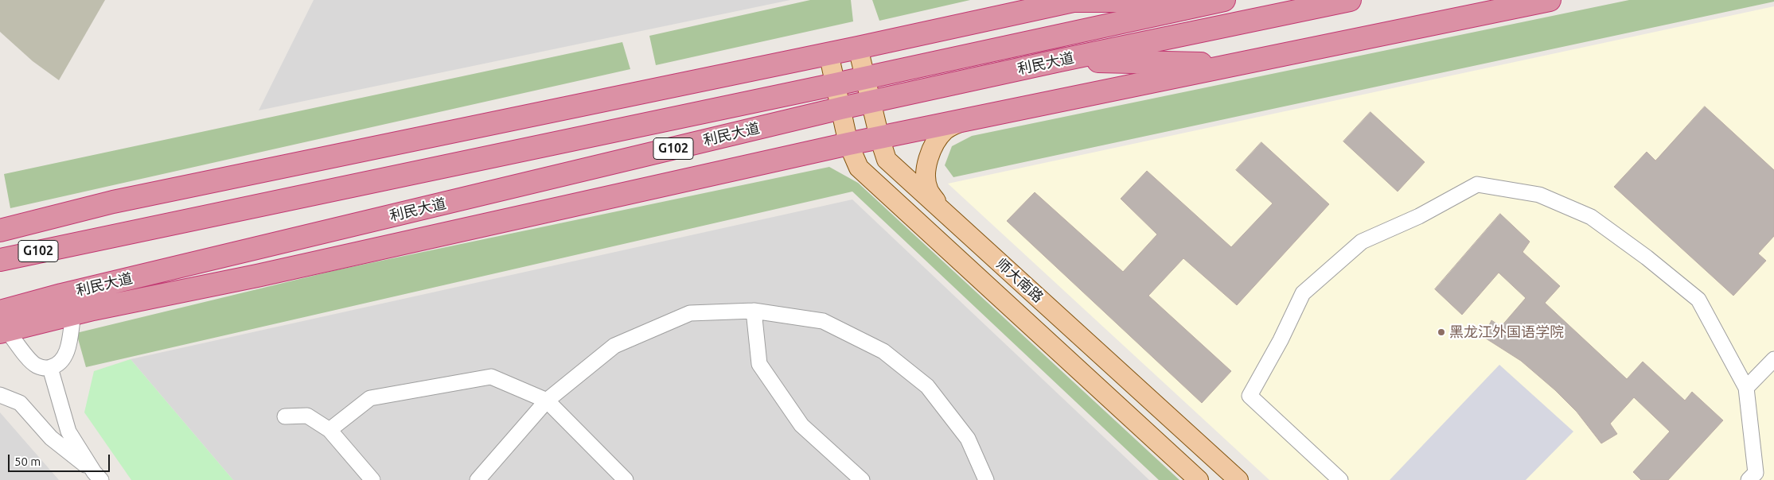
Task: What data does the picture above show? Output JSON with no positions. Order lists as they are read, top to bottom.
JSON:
{
  "streets": {
    "highway": ["利民大道", "G102"],
    "main road": ["师大南路"]
  },
  "crossings": [
    ["利民大道", "师大南路"]
  ],
  "places": ["黑龙江外国语学院"],
  "scale_bar": "50 m"
}
